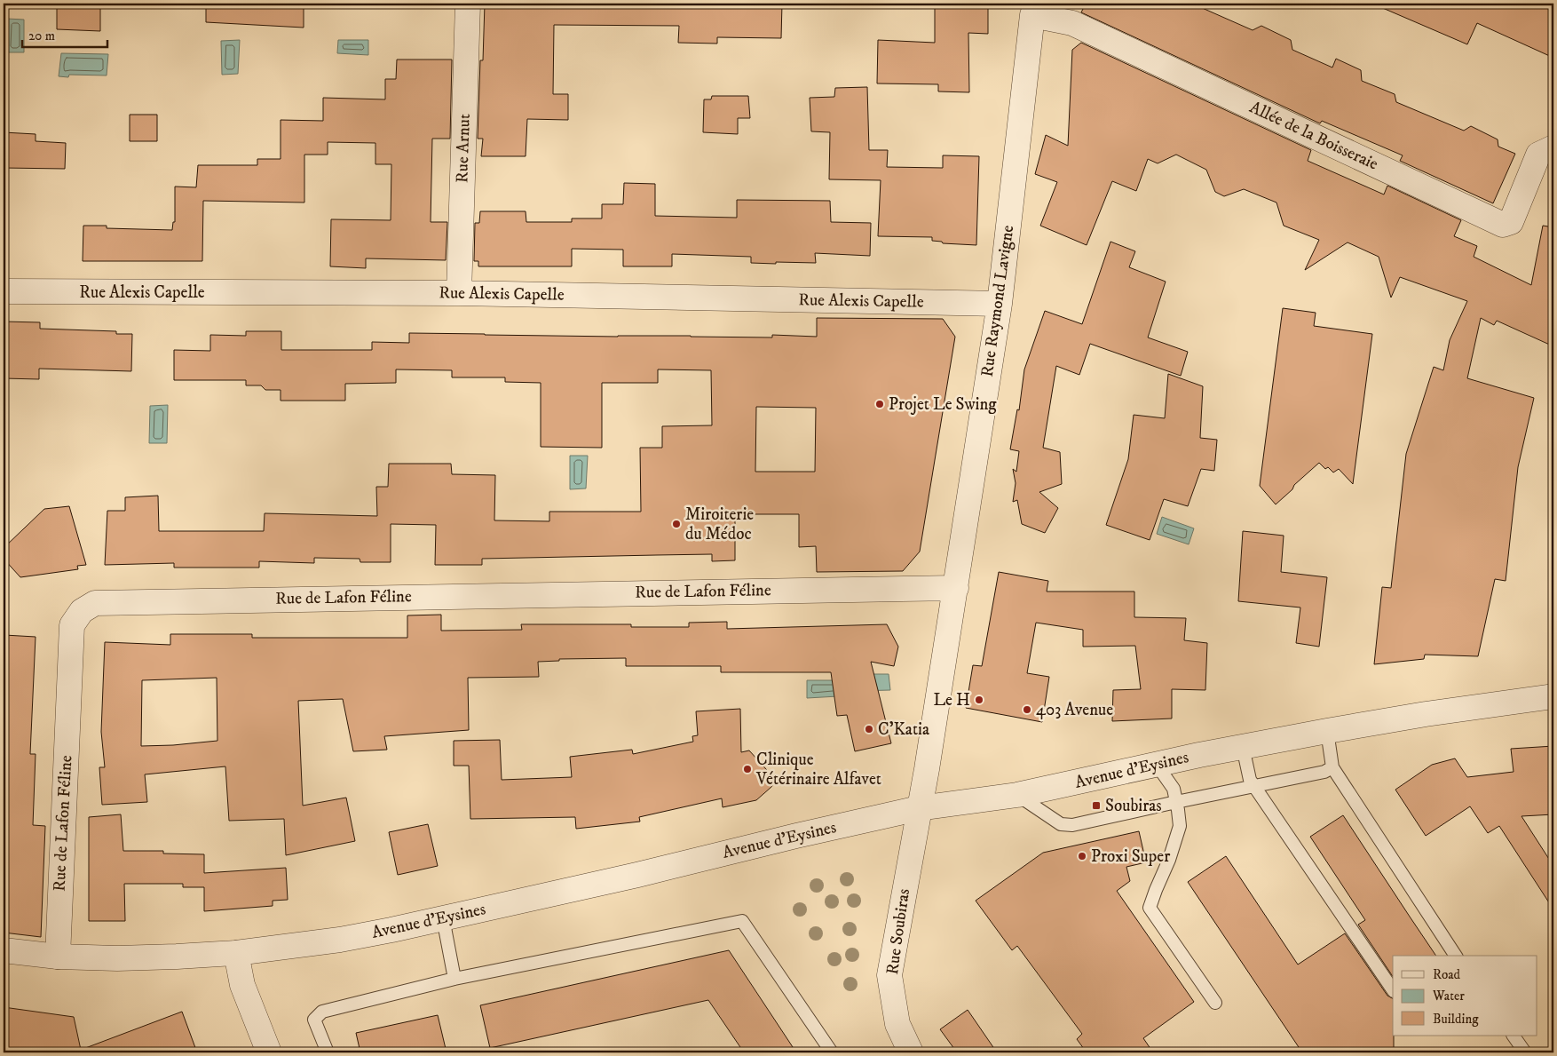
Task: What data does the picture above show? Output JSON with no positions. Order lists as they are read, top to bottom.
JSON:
{
  "streets": {
    "street": [
      "Allée de la Boisseraie",
      "Rue Arnut",
      "Rue Alexis Capelle",
      "Rue Raymond Lavigne",
      "Rue de Lafon Féline",
      "Avenue d'Eysines",
      "Rue Soubiras"
    ]
  },
  "crossings": [
    ["Allée de la Boisseraie", "Rue Raymond Lavigne"],
    ["Rue Arnut", "Rue Alexis Capelle"],
    ["Rue Alexis Capelle", "Rue Raymond Lavigne"],
    ["Rue Raymond Lavigne", "Rue de Lafon Féline"],
    ["Rue Raymond Lavigne", "Avenue d'Eysines"],
    ["Rue Raymond Lavigne", "Rue Soubiras"],
    ["Rue de Lafon Féline", "Avenue d'Eysines"],
    ["Avenue d'Eysines", "Rue Soubiras"]
  ],
  "places": {
    "other": [
      "Projet Le Swing",
      "Miroiterie du Médoc",
      "Le H",
      "403 Avenue",
      "C'Katia",
      "Clinique Vétérinaire Alfavet",
      "Proxi Super"
    ],
    "transit": ["Soubiras"]
  },
  "legend": ["Road", "Water", "Building"],
  "scale_bar": "20 m"
}
